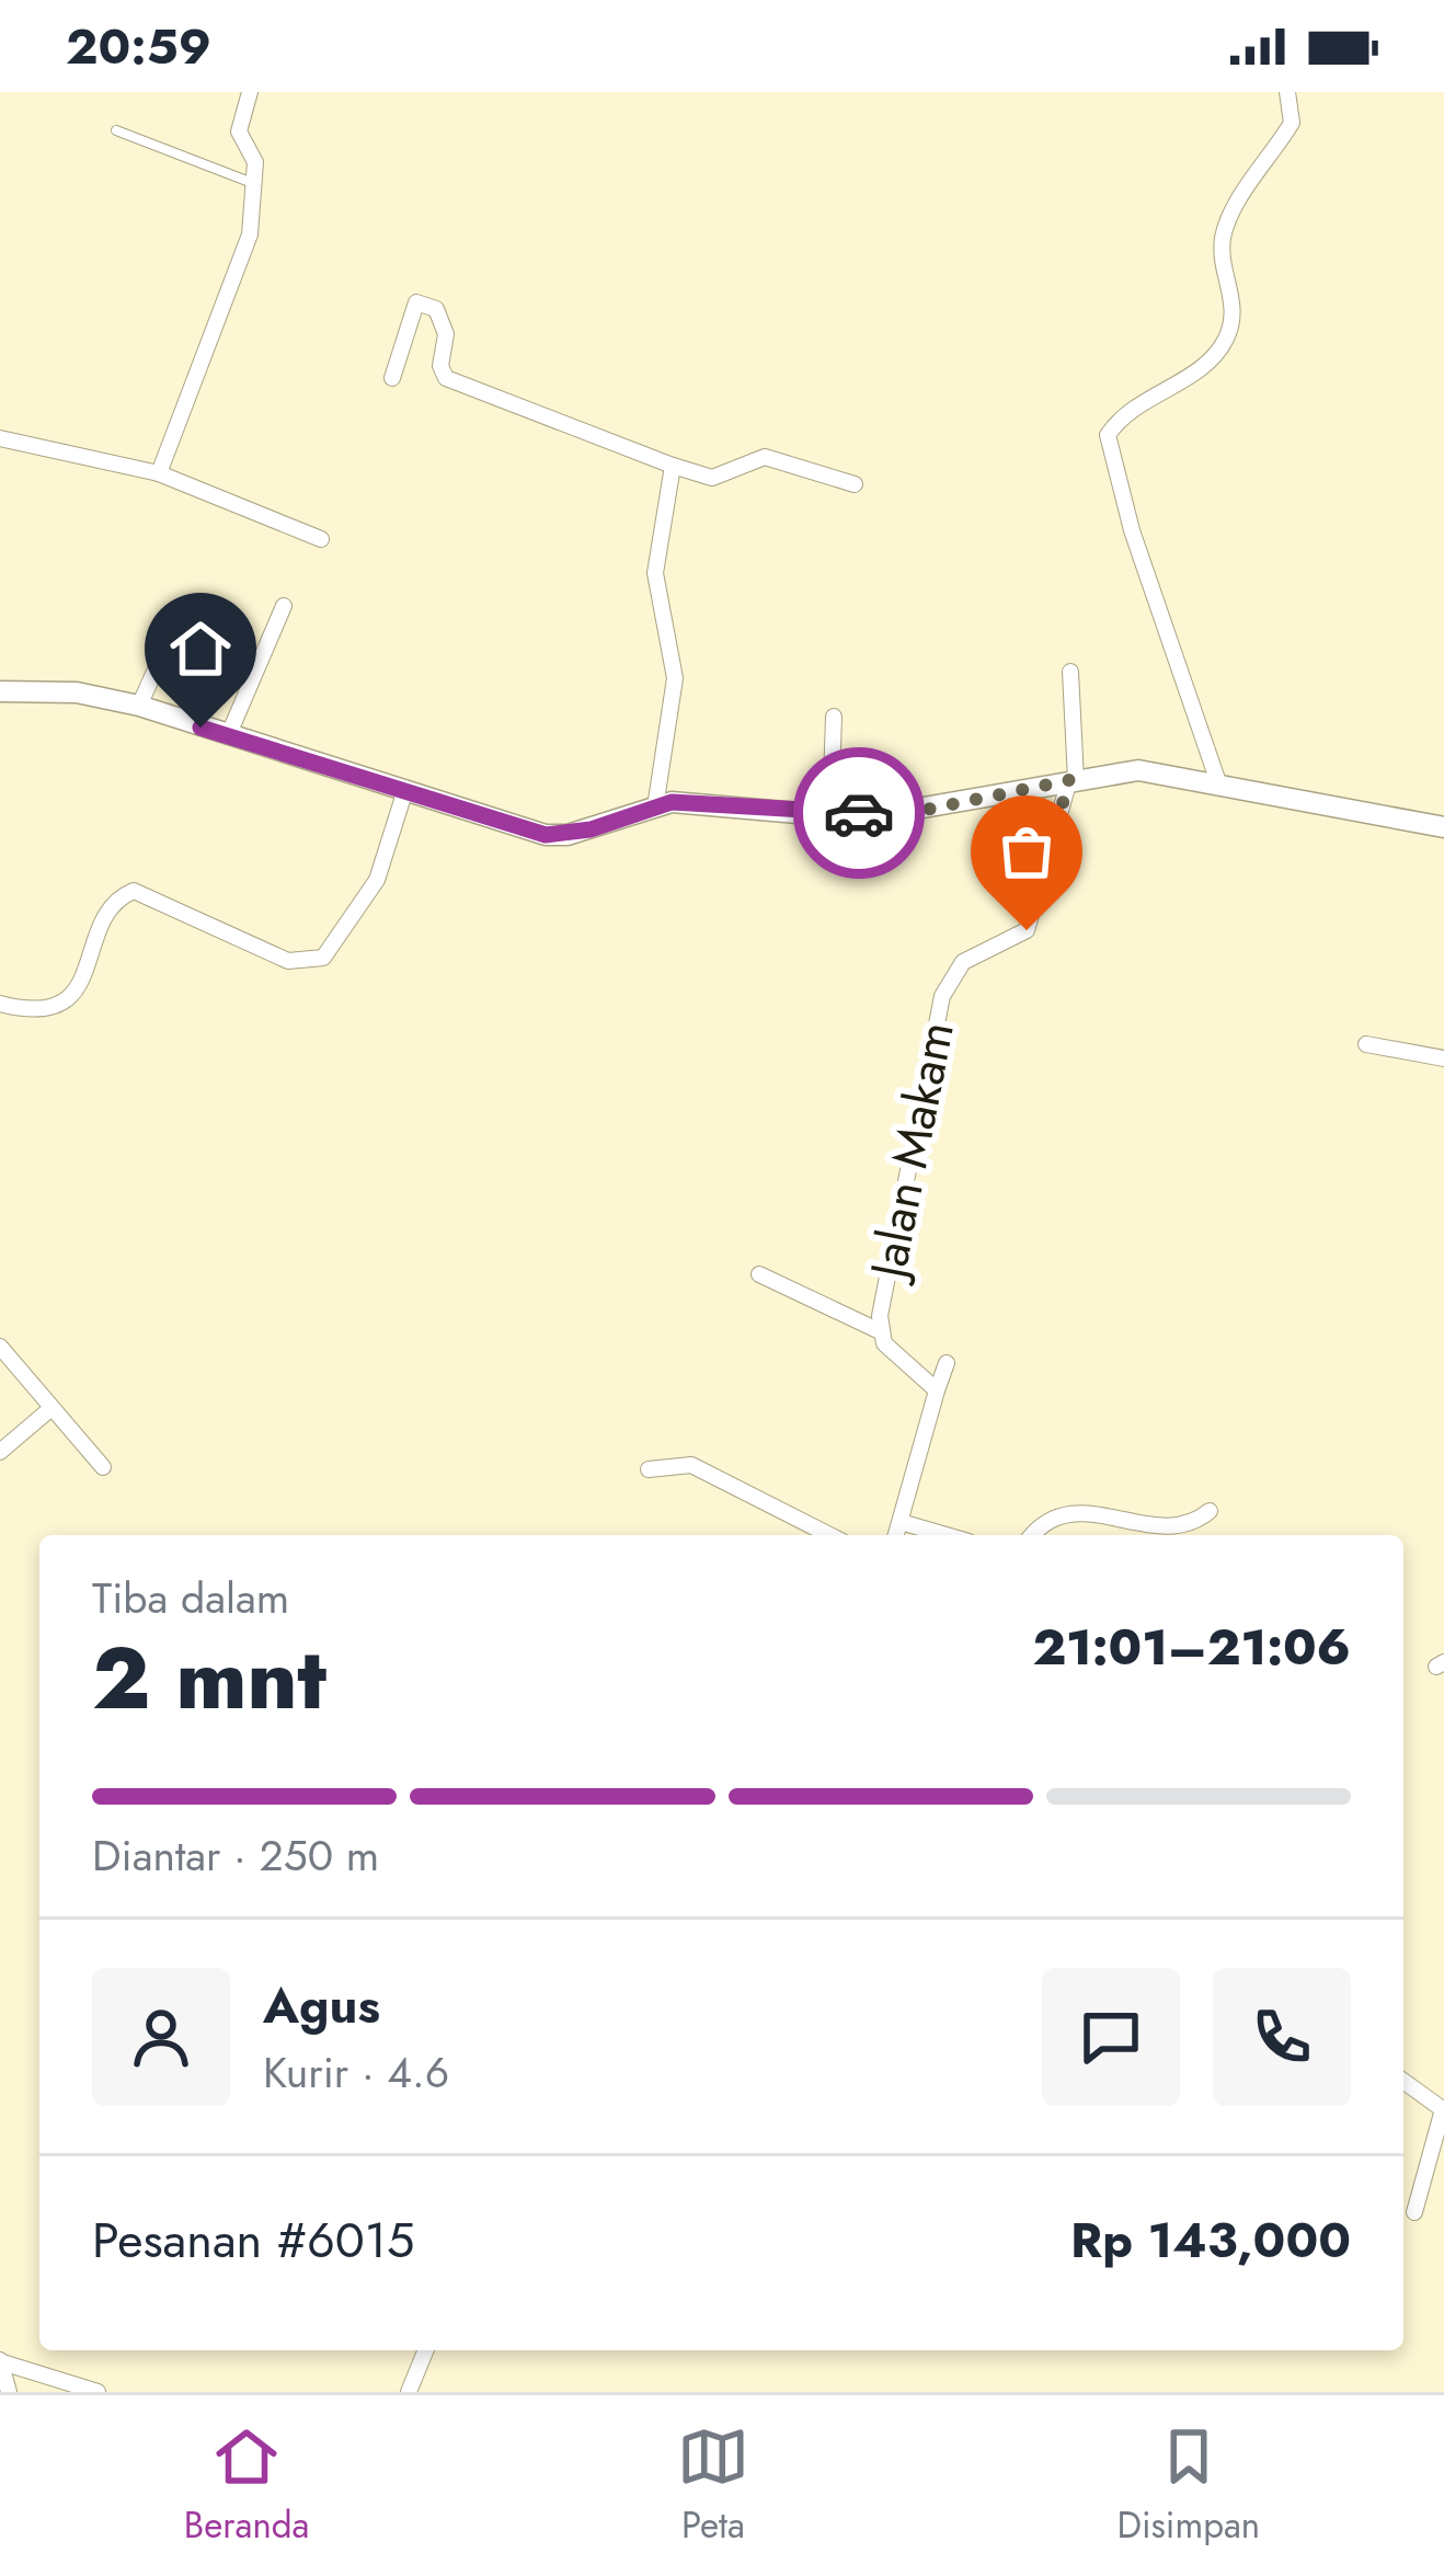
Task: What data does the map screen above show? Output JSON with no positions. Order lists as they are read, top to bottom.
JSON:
{
  "streets": {
    "street": ["Jalan Makam"]
  },
  "page": {
    "status": "20:59",
    "heading": ["2 mnt", "Tiba dalam", "21:01–21:06"],
    "panel": [
      "Agus",
      "Kurir · 4.6",
      "Pesanan #6015",
      "Rp 143,000"
    ],
    "bar": "Diantar · 250 m",
    "tabs": ["Beranda", "Peta", "Disimpan"]
  }
}
